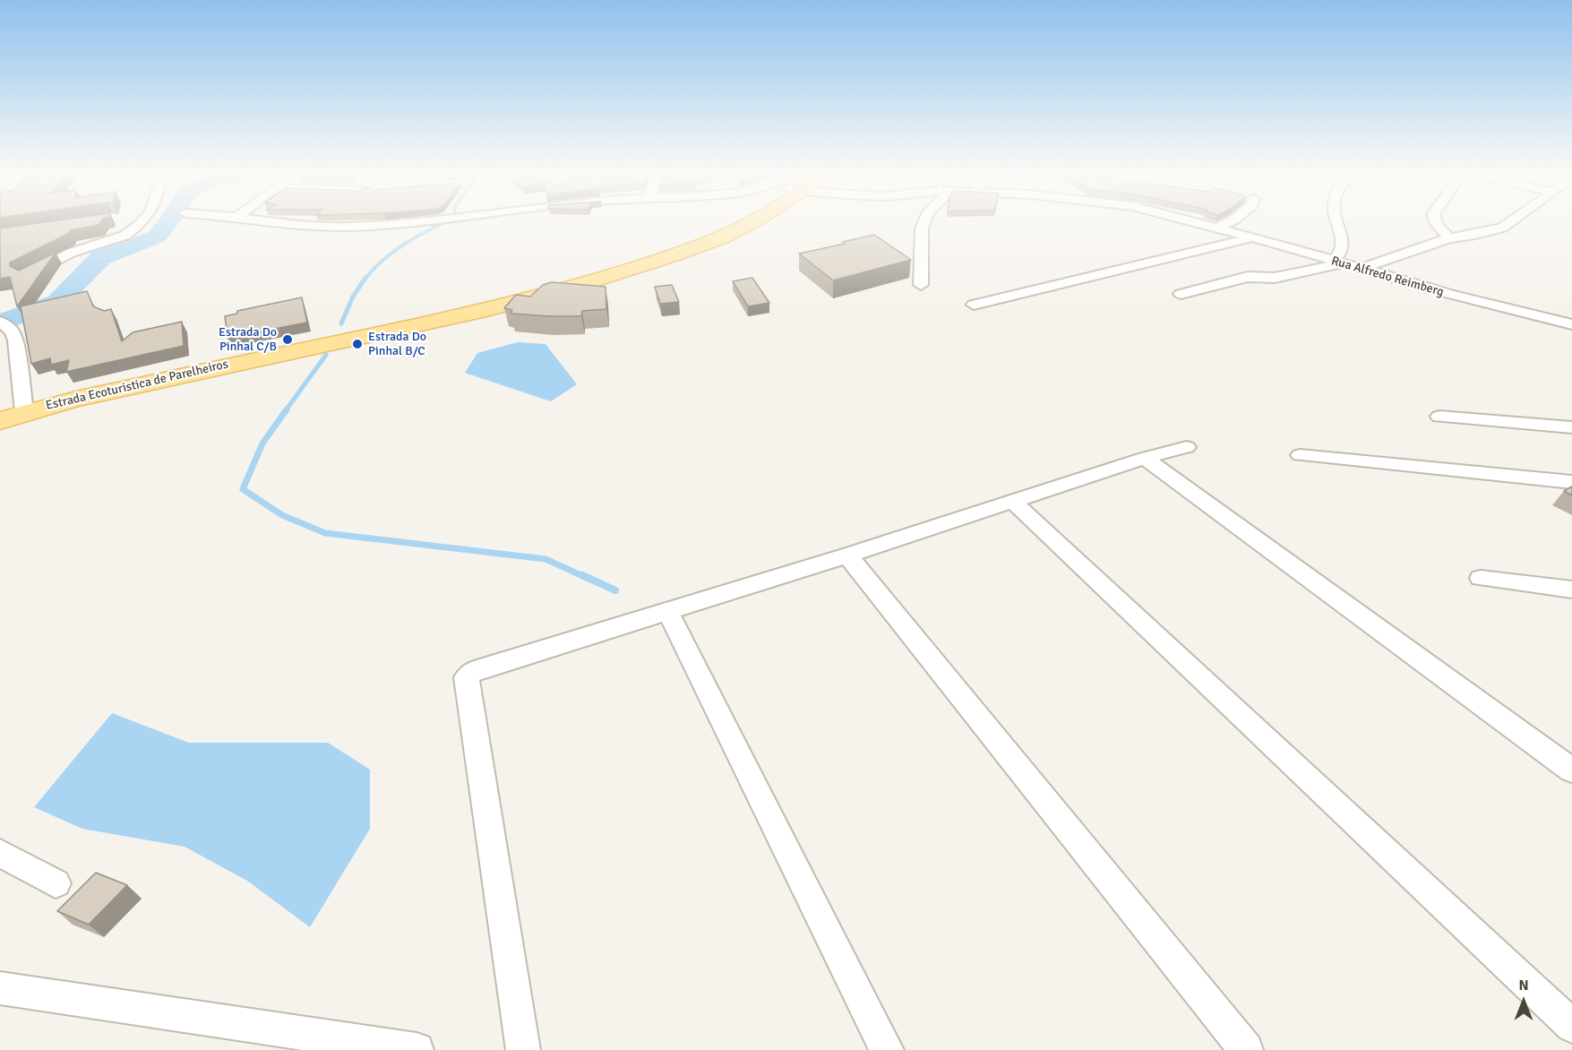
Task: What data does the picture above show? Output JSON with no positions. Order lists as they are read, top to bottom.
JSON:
{
  "streets": {
    "main road": ["Estrada Ecoturistica de Parelheiros"],
    "street": ["Rua Alfredo Reimberg"]
  },
  "places": ["Estrada Do Pinhal C/B", "Estrada Do Pinhal B/C"],
  "north": "top"
}
